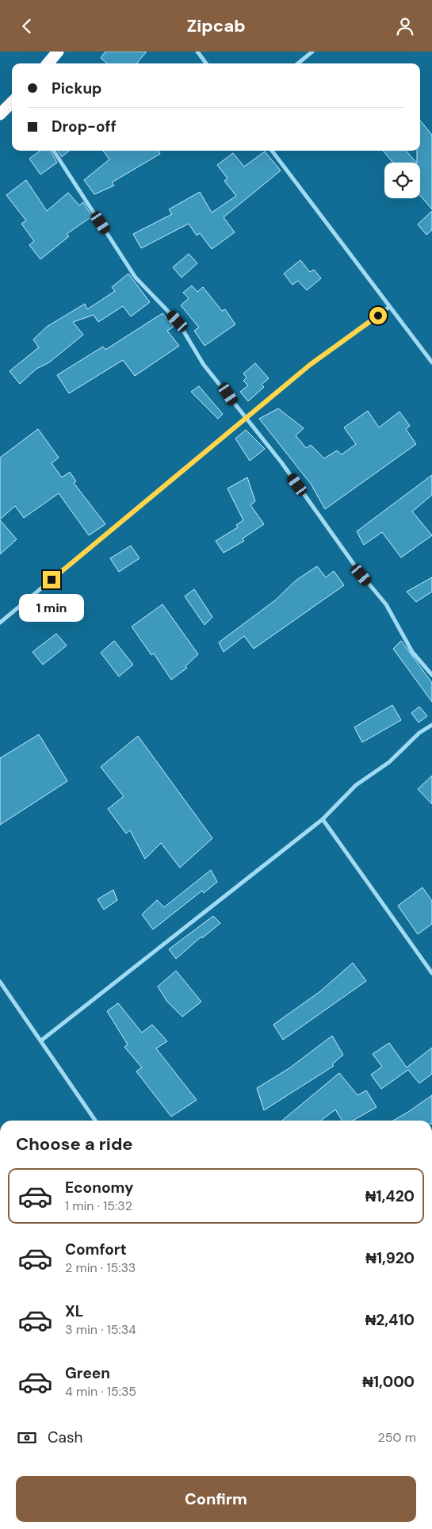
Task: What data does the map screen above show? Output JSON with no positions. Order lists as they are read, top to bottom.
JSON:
{
  "page": {
    "header": "Zipcab",
    "banner": ["Pickup", "Drop-off"],
    "bubble": "1 min",
    "heading": "Choose a ride",
    "list": [
      {
        "name": "Economy",
        "note": "1 min · 15:32",
        "value": "₦1,420"
      },
      {
        "name": "Comfort",
        "note": "2 min · 15:33",
        "value": "₦1,920"
      },
      {
        "name": "XL",
        "note": "3 min · 15:34",
        "value": "₦2,410"
      },
      {
        "name": "Green",
        "note": "4 min · 15:35",
        "value": "₦1,000"
      }
    ],
    "pay": ["Cash", "250 m"],
    "buttons": "Confirm"
  }
}
